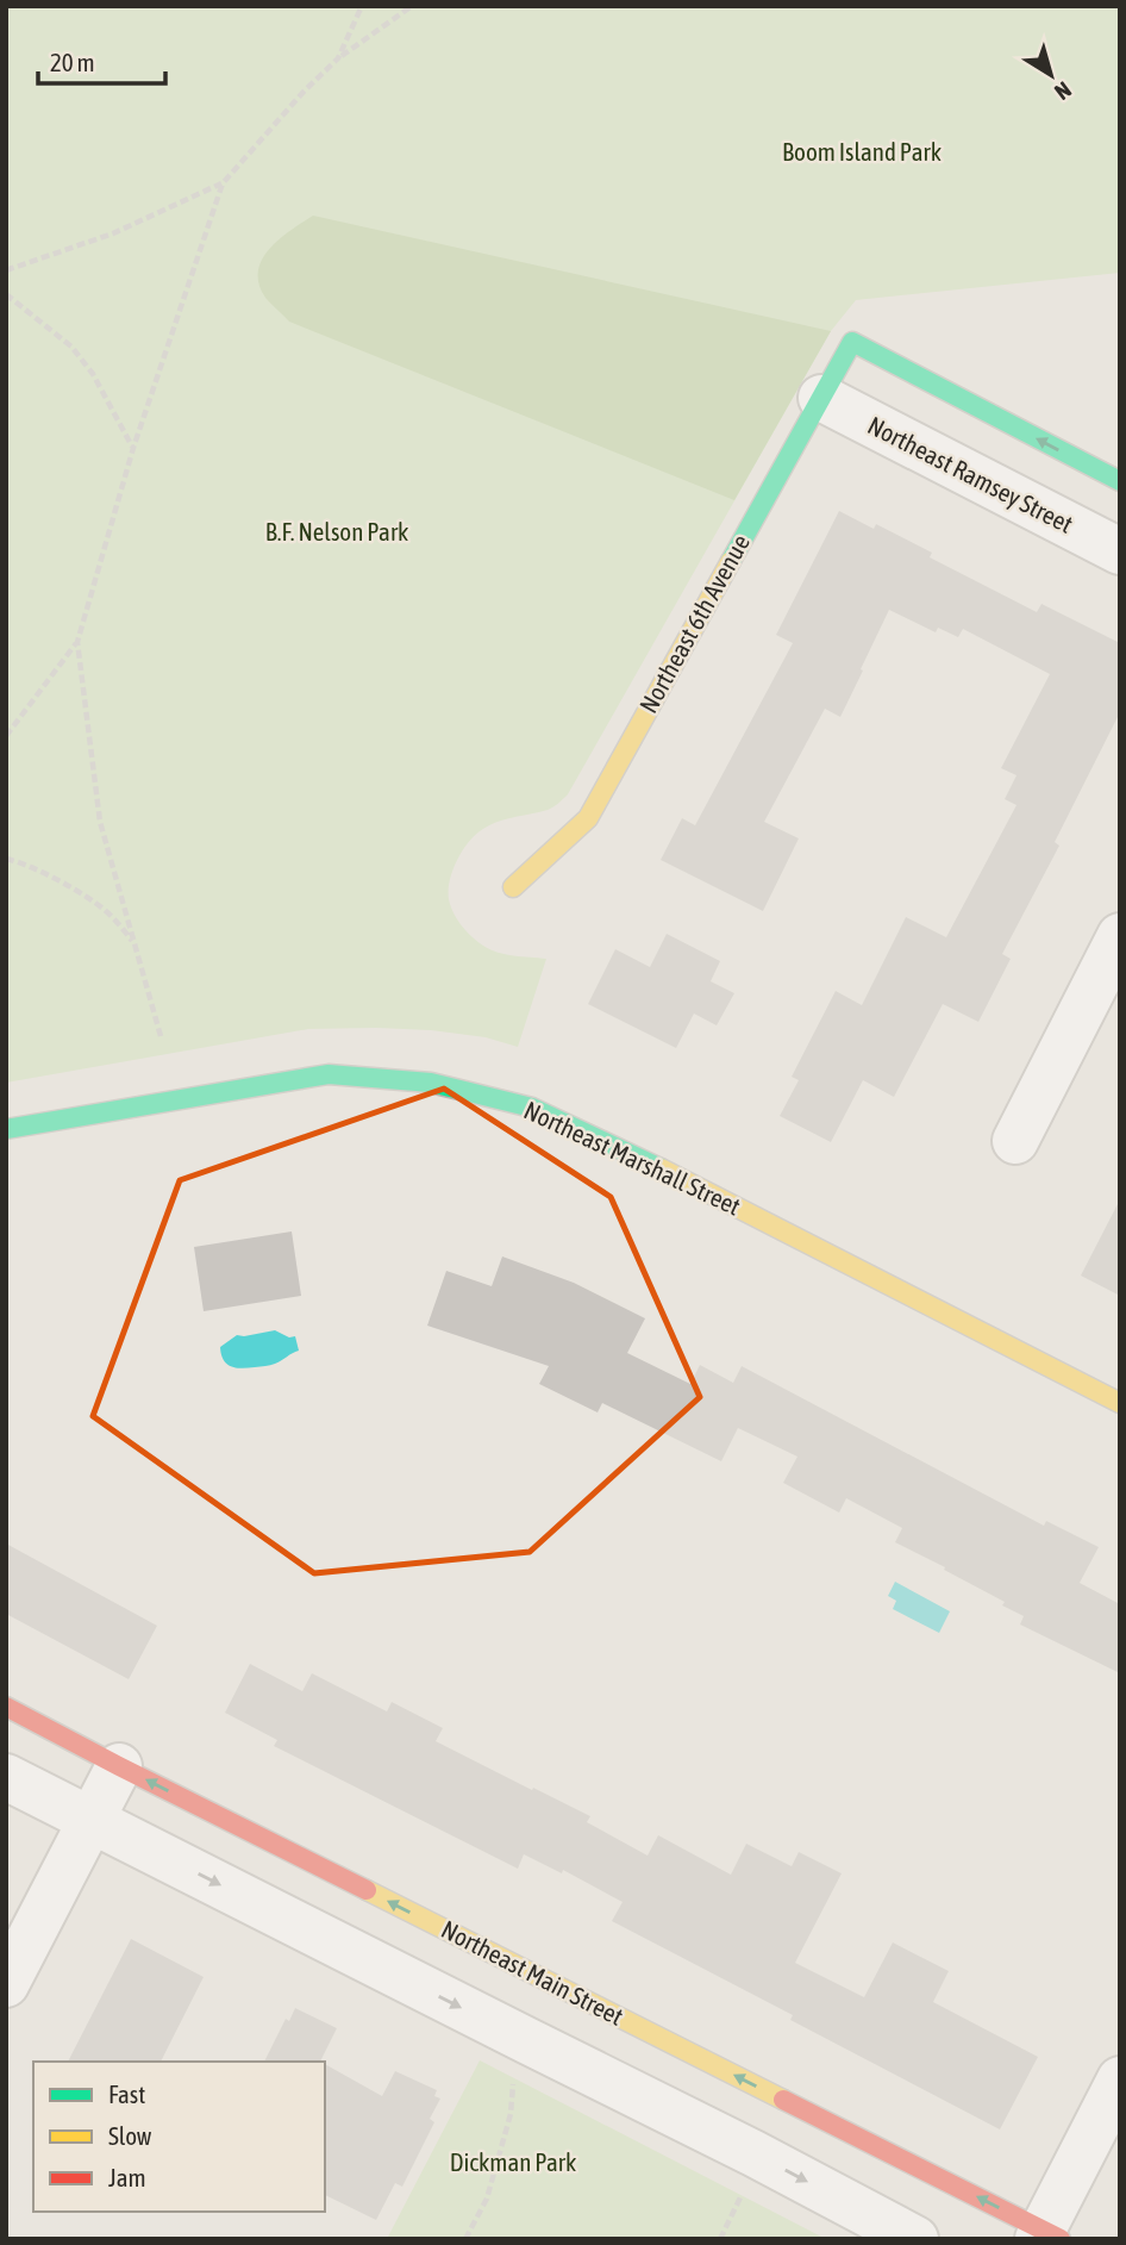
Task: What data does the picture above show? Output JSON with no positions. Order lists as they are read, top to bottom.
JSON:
{
  "streets": {
    "street": [
      "Northeast Ramsey Street",
      "Northeast 6th Avenue",
      "Northeast Marshall Street",
      "Northeast Main Street"
    ]
  },
  "crossings": [
    ["Northeast Ramsey Street", "Northeast 6th Avenue"]
  ],
  "parks": ["Boom Island Park", "B.F. Nelson Park", "Dickman Park"],
  "legend": ["Fast", "Slow", "Jam"],
  "scale_bar": "20 m",
  "north": "bottom right"
}
